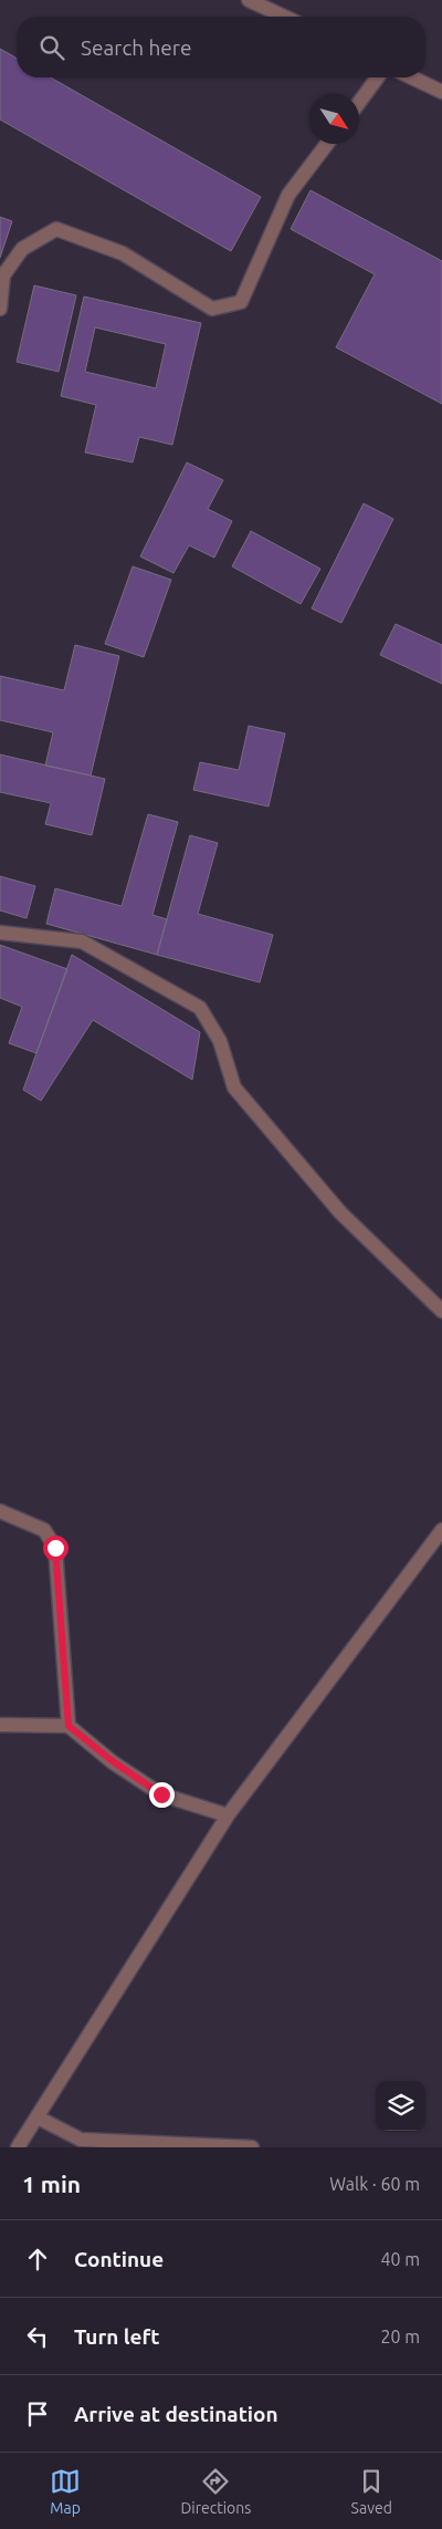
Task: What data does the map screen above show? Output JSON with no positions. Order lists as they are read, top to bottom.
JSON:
{
  "north": "bottom right",
  "page": {
    "search": "Search here",
    "heading": ["1 min", "Walk · 60 m"],
    "list": [
      ["Continue", "40 m"],
      ["Turn left", "20 m"],
      "Arrive at destination"
    ],
    "nav": ["Map", "Directions", "Saved"]
  }
}
